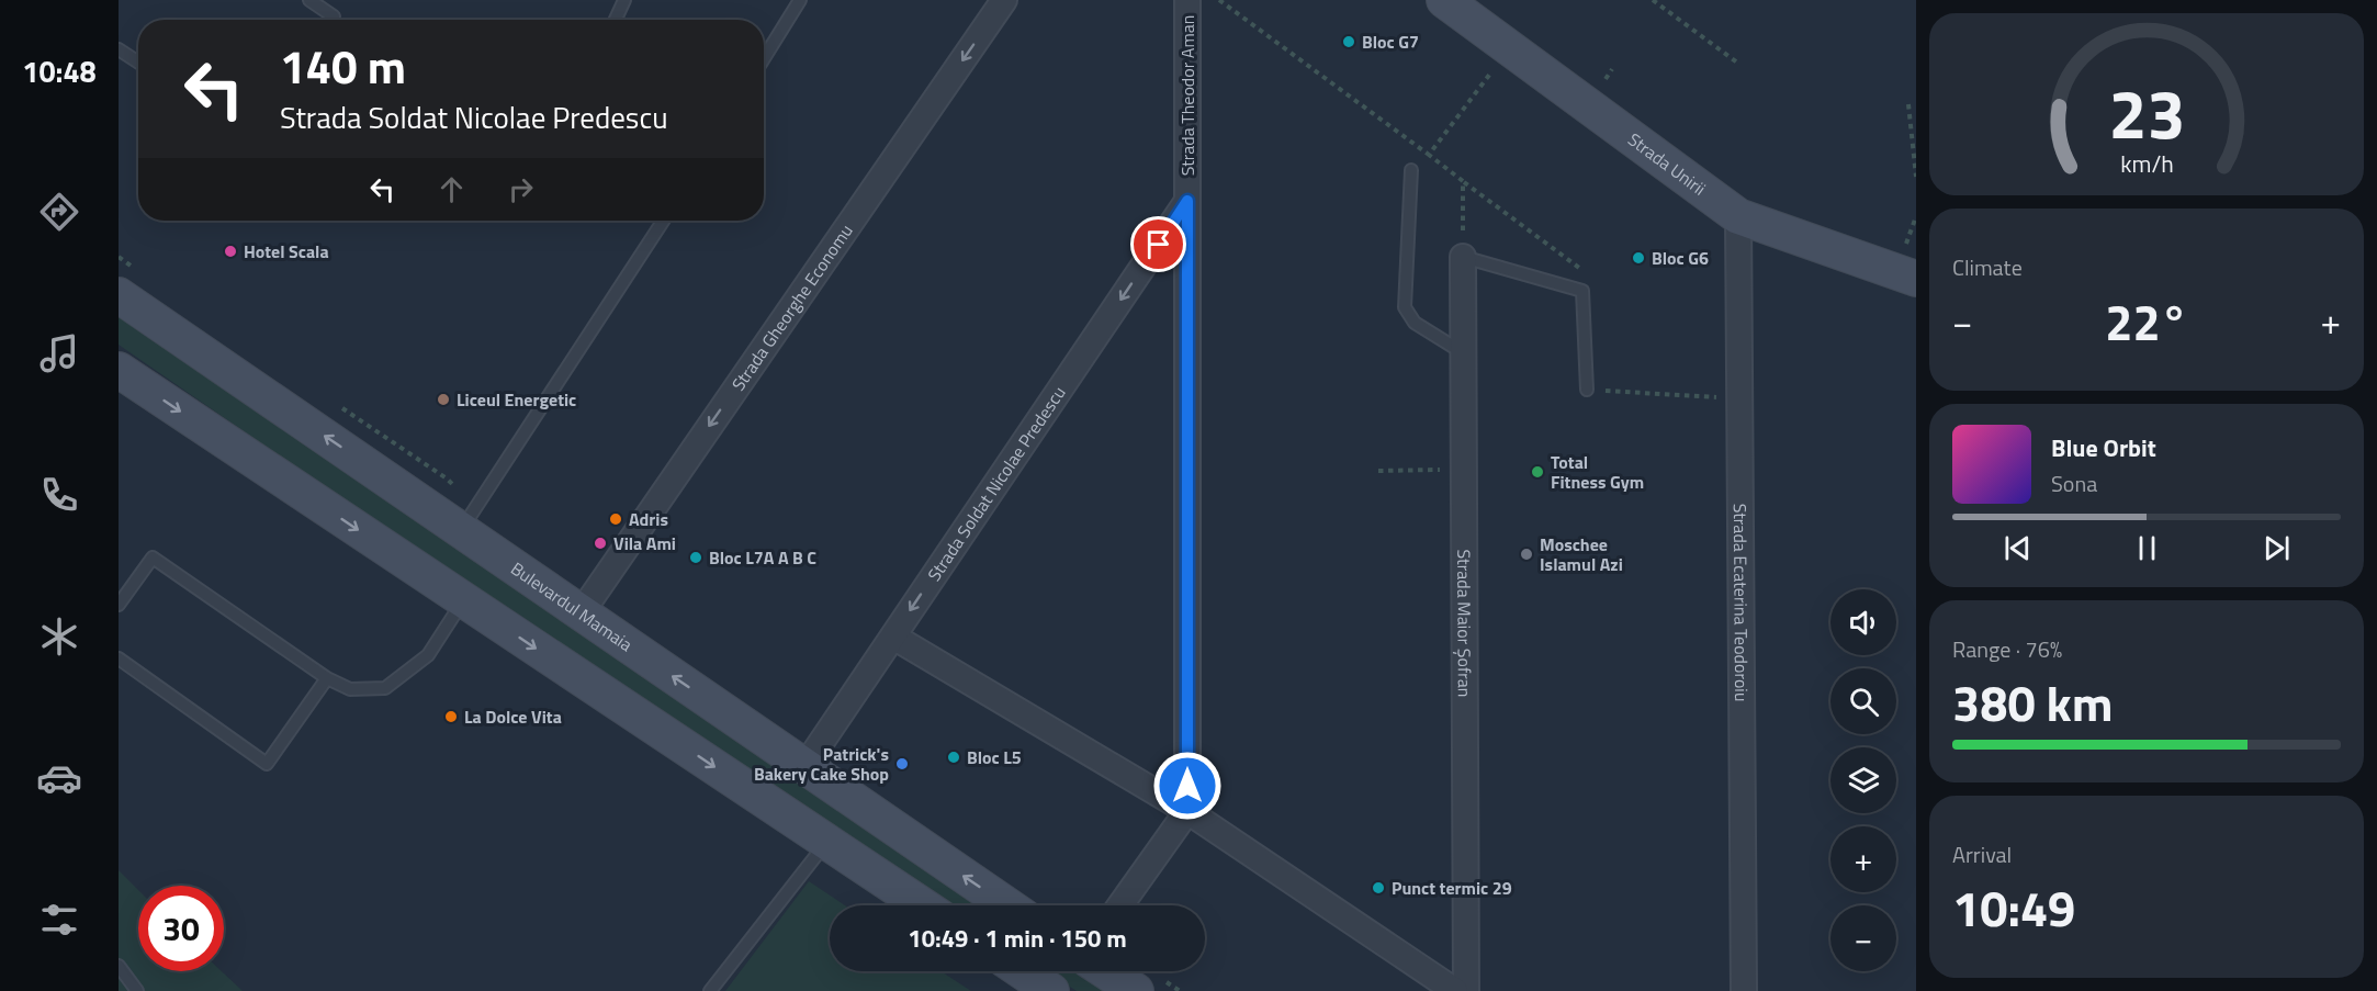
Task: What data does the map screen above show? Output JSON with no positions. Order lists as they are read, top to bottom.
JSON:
{
  "streets": {
    "main road": ["Strada Unirii", "Bulevardul Mamaia"],
    "street": [
      "Strada Theodor Aman",
      "Strada Gheorghe Economu",
      "Strada Soldat Nicolae Predescu",
      "Strada Ecaterina Teodoroiu",
      "Strada Maior Șofran"
    ]
  },
  "crossings": [
    ["Strada Theodor Aman", "Strada Soldat Nicolae Predescu"],
    ["Strada Unirii", "Strada Ecaterina Teodoroiu"],
    ["Strada Gheorghe Economu", "Bulevardul Mamaia"],
    ["Strada Soldat Nicolae Predescu", "Bulevardul Mamaia"]
  ],
  "one_way": ["Strada Gheorghe Economu", "Strada Soldat Nicolae Predescu"],
  "places": [
    "Bloc G7",
    "Hotel Scala",
    "Bloc G6",
    "Liceul Energetic",
    "Total Fitness Gym",
    "Adris",
    "Vila Ami",
    "Moschee Islamul Azi",
    "Bloc L7A A B C",
    "La Dolce Vita",
    "Bloc L5",
    "Patrick's Bakery Cake Shop",
    "Punct termic 29"
  ],
  "page": {
    "tabs": "10:48",
    "turn": ["140 m", "Strada Soldat Nicolae Predescu"],
    "tile": [
      "Climate",
      ["Range · 76%", "380 km"],
      ["Arrival", "10:49"]
    ],
    "heat": ["−", "22°", "+"],
    "song": ["Blue Orbit", "Sona"],
    "map_buttons": ["+", "−"],
    "limit": "30",
    "trip": "10:49 · 1 min · 150 m",
    "gauge": ["23", "km/h"]
  }
}
